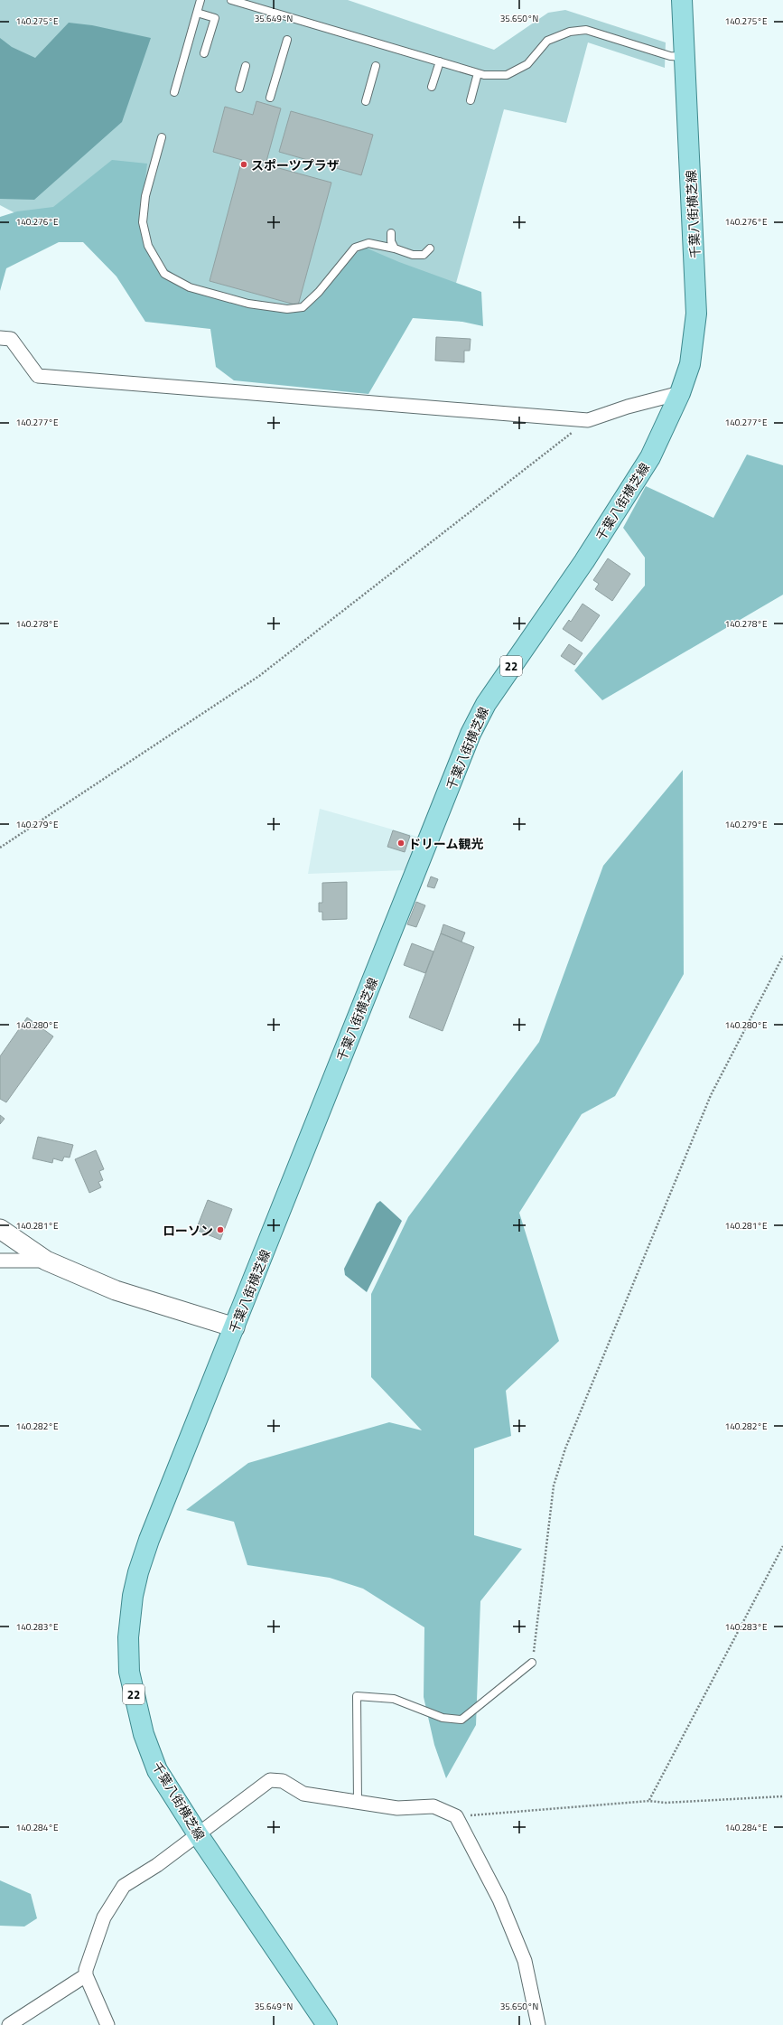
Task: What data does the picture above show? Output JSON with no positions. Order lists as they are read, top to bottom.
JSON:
{
  "streets": {
    "main road": ["千葉八街横芝線", "22"]
  },
  "places": ["スポーツプラザ", "ドリーム観光", "ローソン"],
  "coordinates": [
    "35.649°N",
    "35.650°N",
    "140.275°E",
    "140.276°E",
    "140.277°E",
    "140.278°E",
    "140.279°E",
    "140.280°E",
    "140.281°E",
    "140.282°E",
    "140.283°E",
    "140.284°E"
  ]
}
